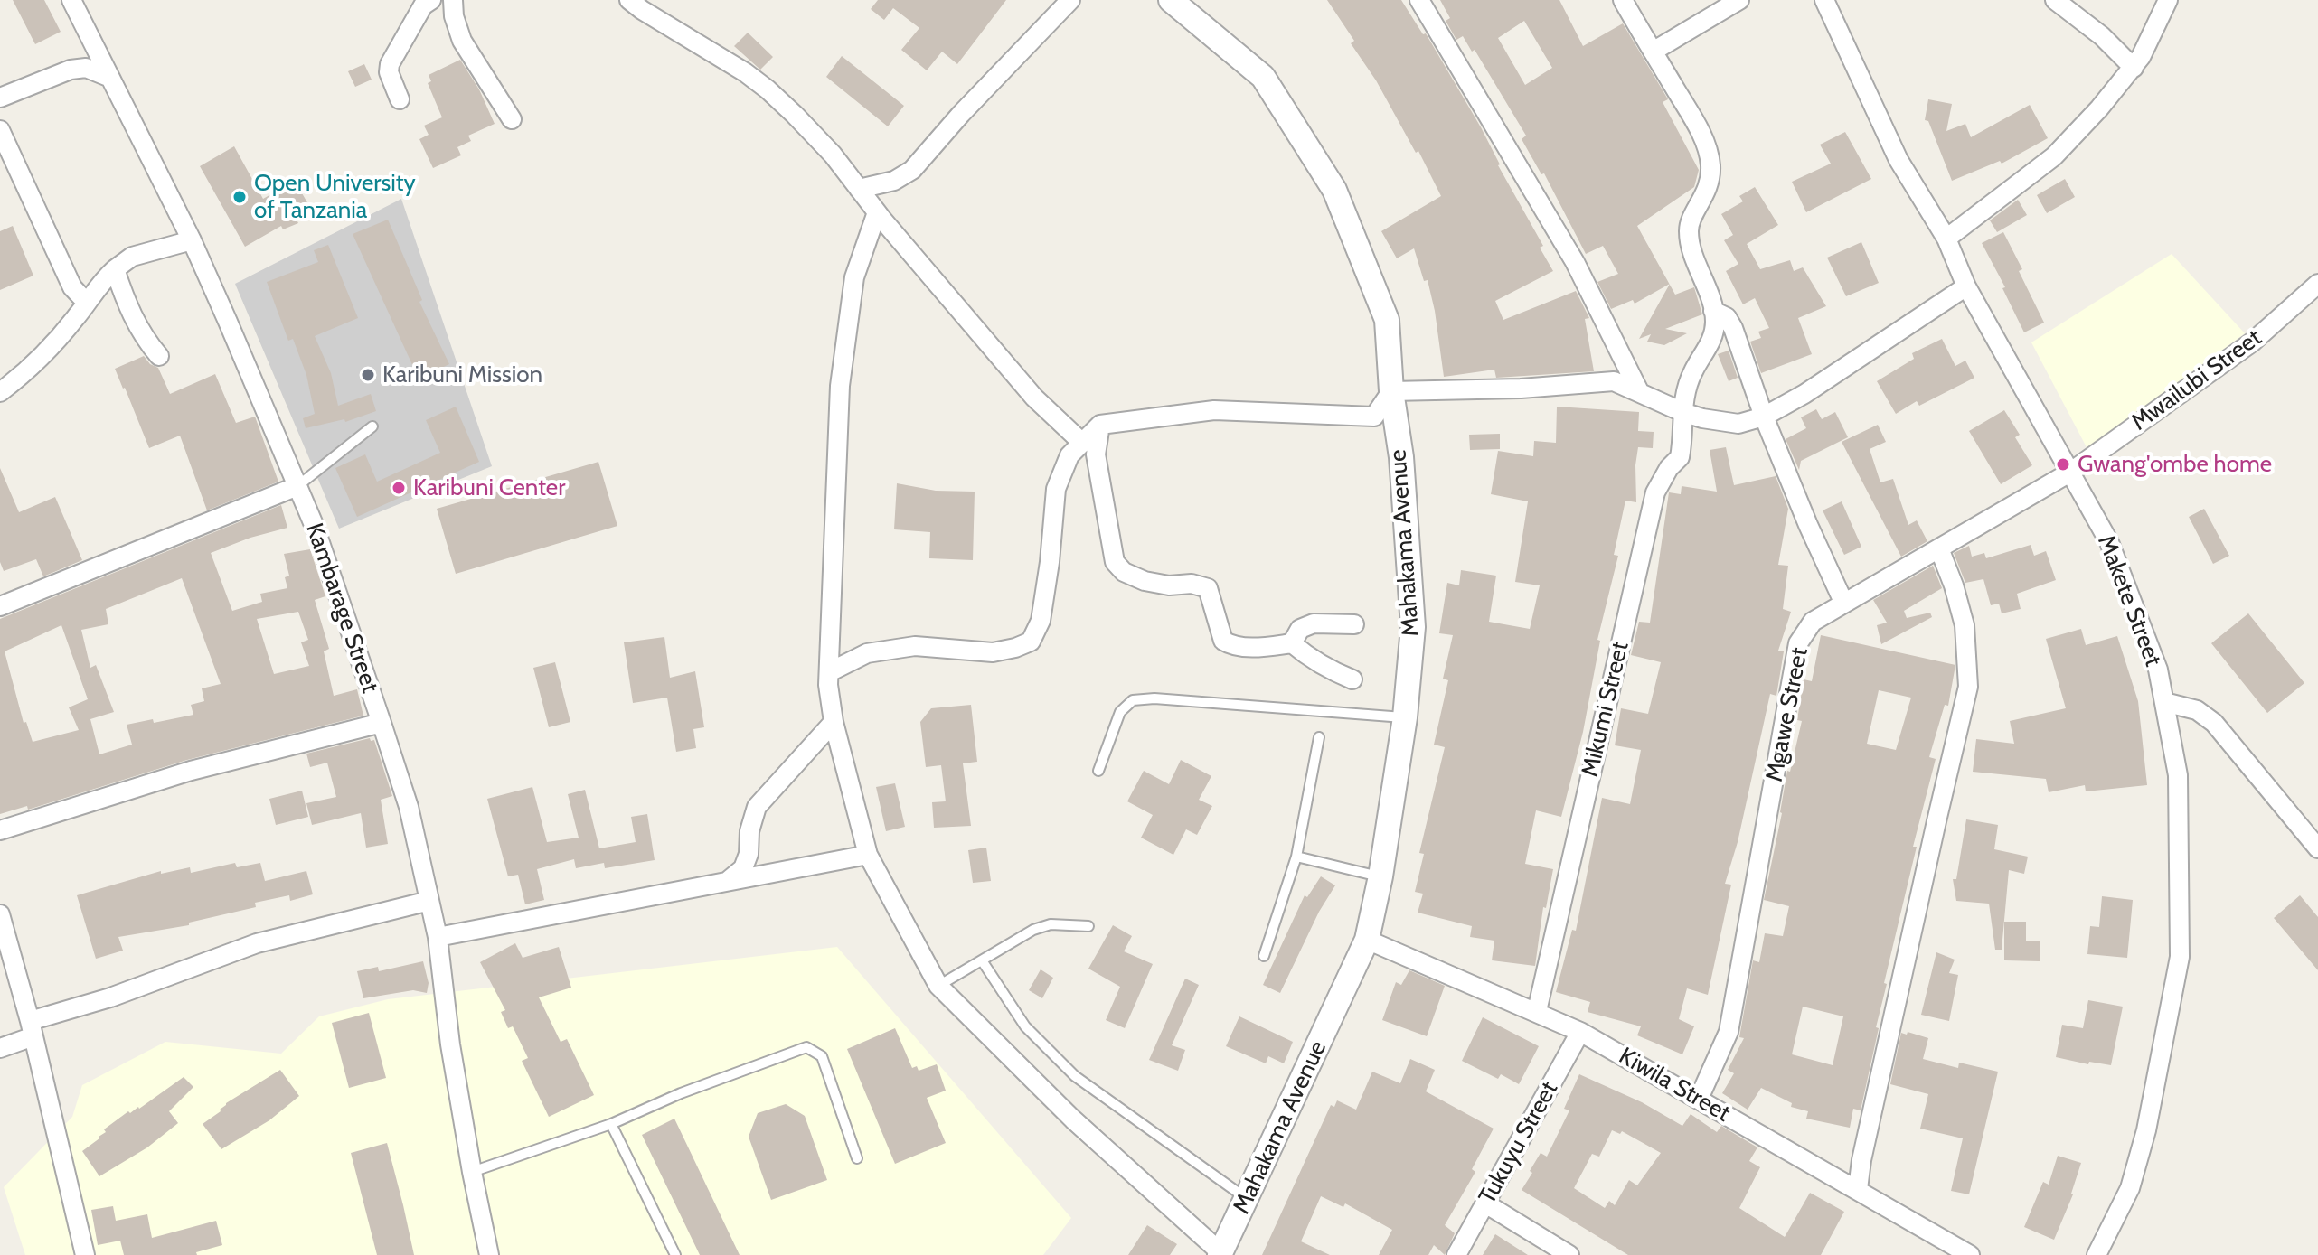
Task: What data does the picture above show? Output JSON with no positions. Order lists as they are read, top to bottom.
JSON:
{
  "streets": {
    "street": [
      "Mwailubi Street",
      "Mahakama Avenue",
      "Makete Street",
      "Kambarage Street",
      "Mikumi Street",
      "Mgawe Street",
      "Kiwila Street",
      "Tukuyu Street"
    ]
  },
  "crossings": [
    ["Mwailubi Street", "Makete Street"],
    ["Mwailubi Street", "Mgawe Street"],
    ["Mahakama Avenue", "Kiwila Street"],
    ["Makete Street", "Mgawe Street"],
    ["Mikumi Street", "Kiwila Street"],
    ["Mgawe Street", "Kiwila Street"],
    ["Kiwila Street", "Tukuyu Street"]
  ],
  "places": [
    "Open University of Tanzania",
    "Karibuni Mission",
    "Gwang'ombe home",
    "Karibuni Center"
  ]
}
